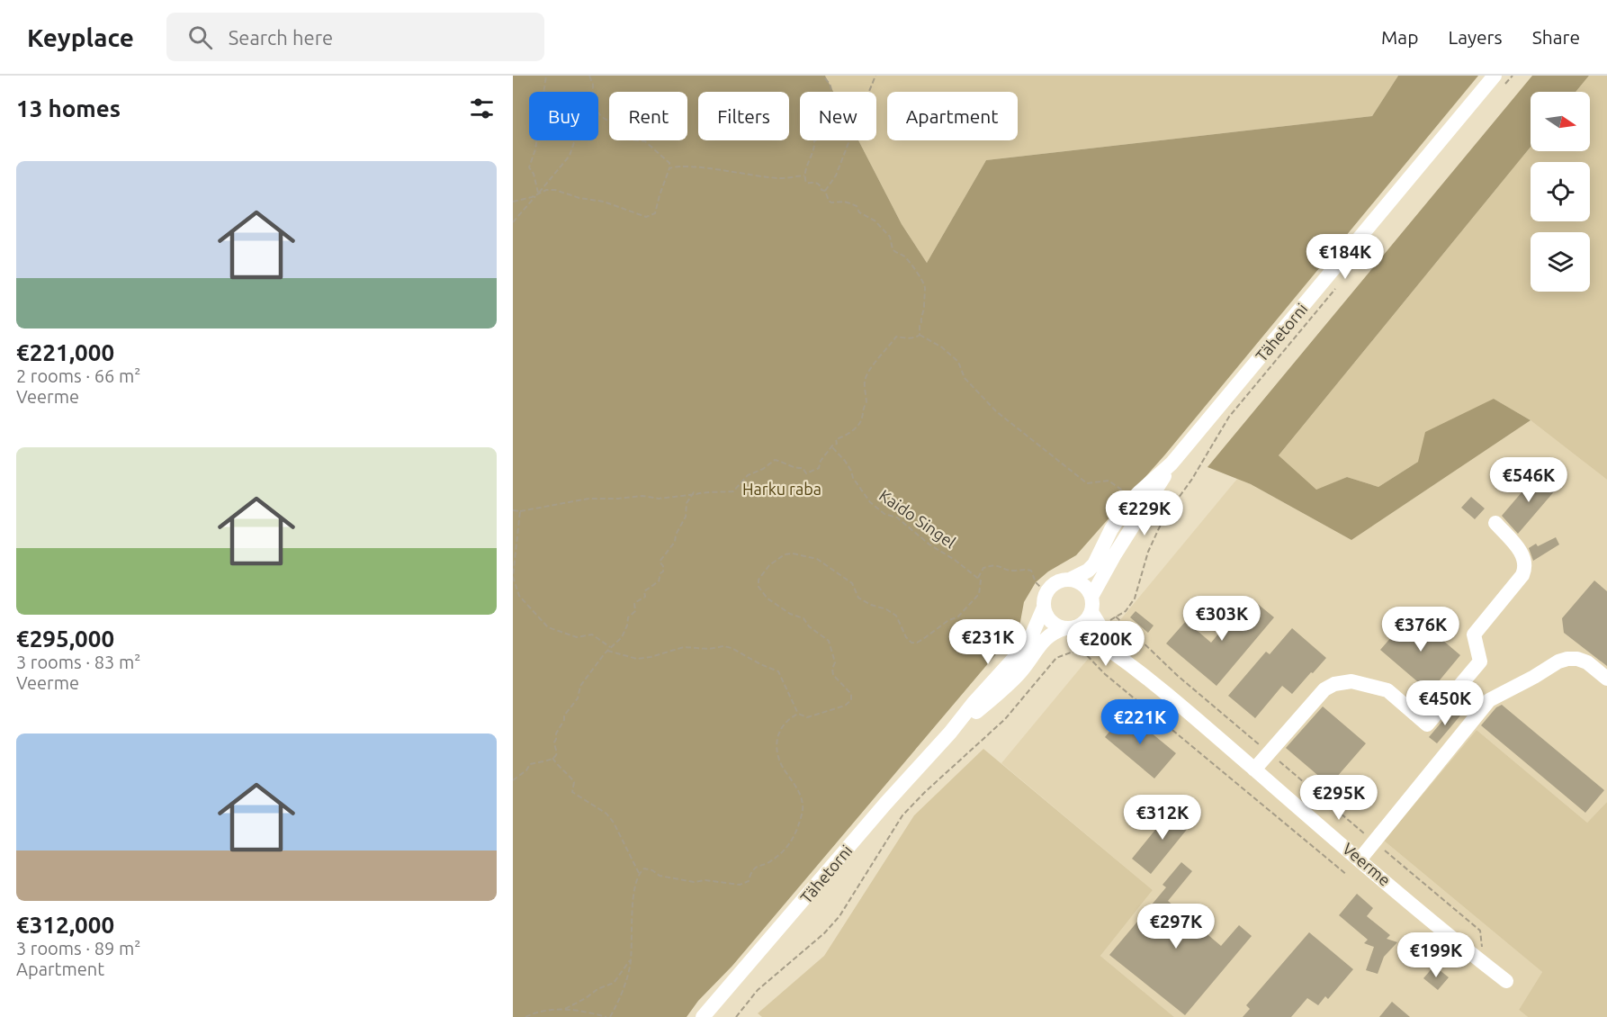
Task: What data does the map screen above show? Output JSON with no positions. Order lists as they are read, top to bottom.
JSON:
{
  "streets": {
    "street": ["Tähetorni", "Veerme"],
    "path": ["Kaido Singel"]
  },
  "crossings": [
    ["Tähetorni", "Veerme"]
  ],
  "parks": ["Harku raba"],
  "north": "right",
  "page": {
    "header": "Keyplace",
    "search": "Search here",
    "nav": ["Map", "Layers", "Share"],
    "heading": "13 homes",
    "chip": [
      "Buy",
      "Rent",
      "Filters",
      "New",
      "Apartment"
    ],
    "list": [
      {
        "name": "€221,000",
        "note": "2 rooms · 66 m² · Veerme"
      },
      {
        "name": "€295,000",
        "note": "3 rooms · 83 m² · Veerme"
      },
      {
        "name": "€312,000",
        "note": "3 rooms · 89 m² · Apartment"
      }
    ],
    "price": [
      "€184K",
      "€546K",
      "€229K",
      "€303K",
      "€376K",
      "€231K",
      "€200K",
      "€450K",
      "€221K",
      "€295K",
      "€312K",
      "€297K",
      "€199K"
    ]
  }
}
